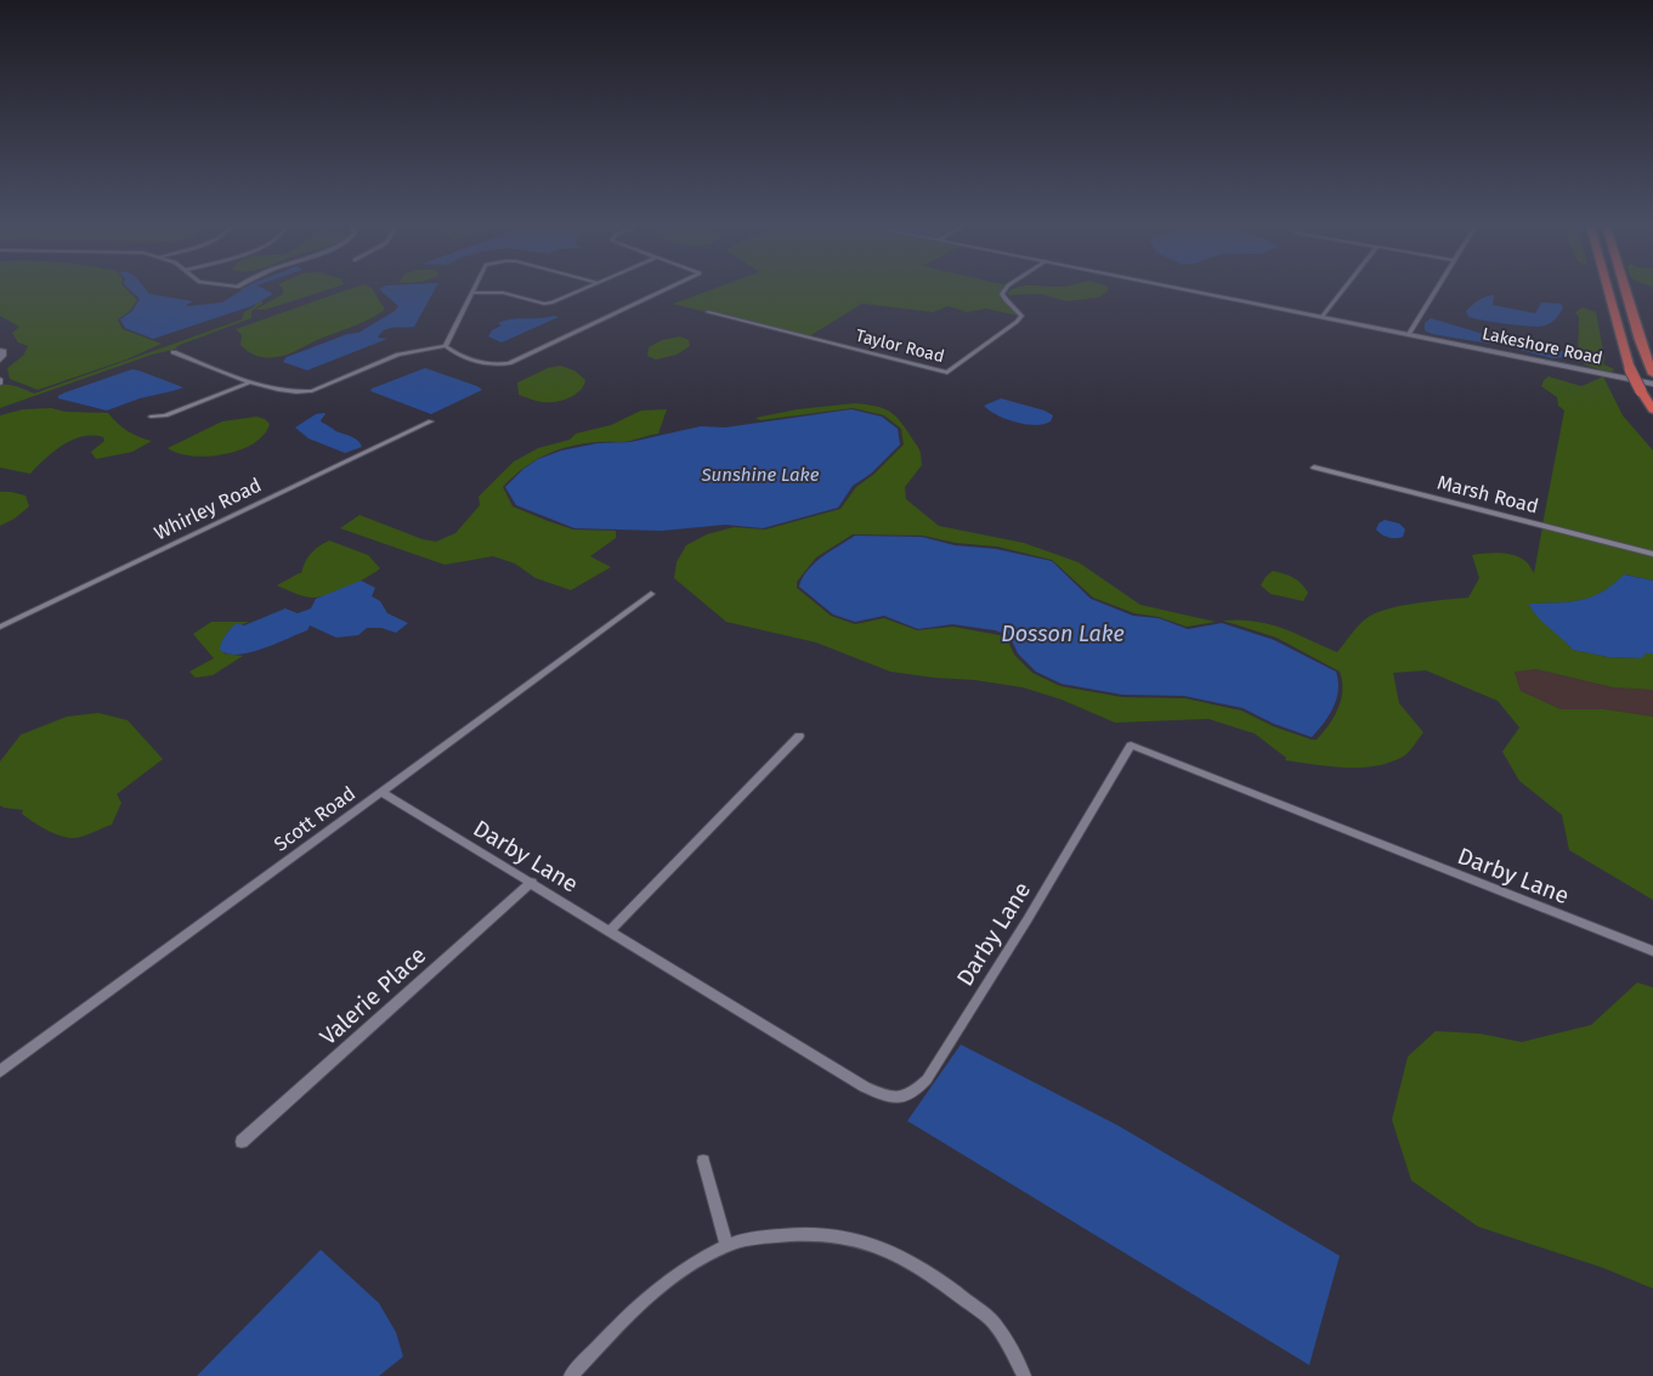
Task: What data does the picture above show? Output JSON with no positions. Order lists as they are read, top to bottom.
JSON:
{
  "streets": {
    "street": [
      "Taylor Road",
      "Lakeshore Road",
      "Marsh Road",
      "Whirley Road",
      "Scott Road",
      "Darby Lane",
      "Valerie Place"
    ]
  },
  "crossings": [
    ["Scott Road", "Darby Lane"],
    ["Darby Lane", "Valerie Place"]
  ],
  "water": ["Sunshine Lake", "Dosson Lake"]
}
